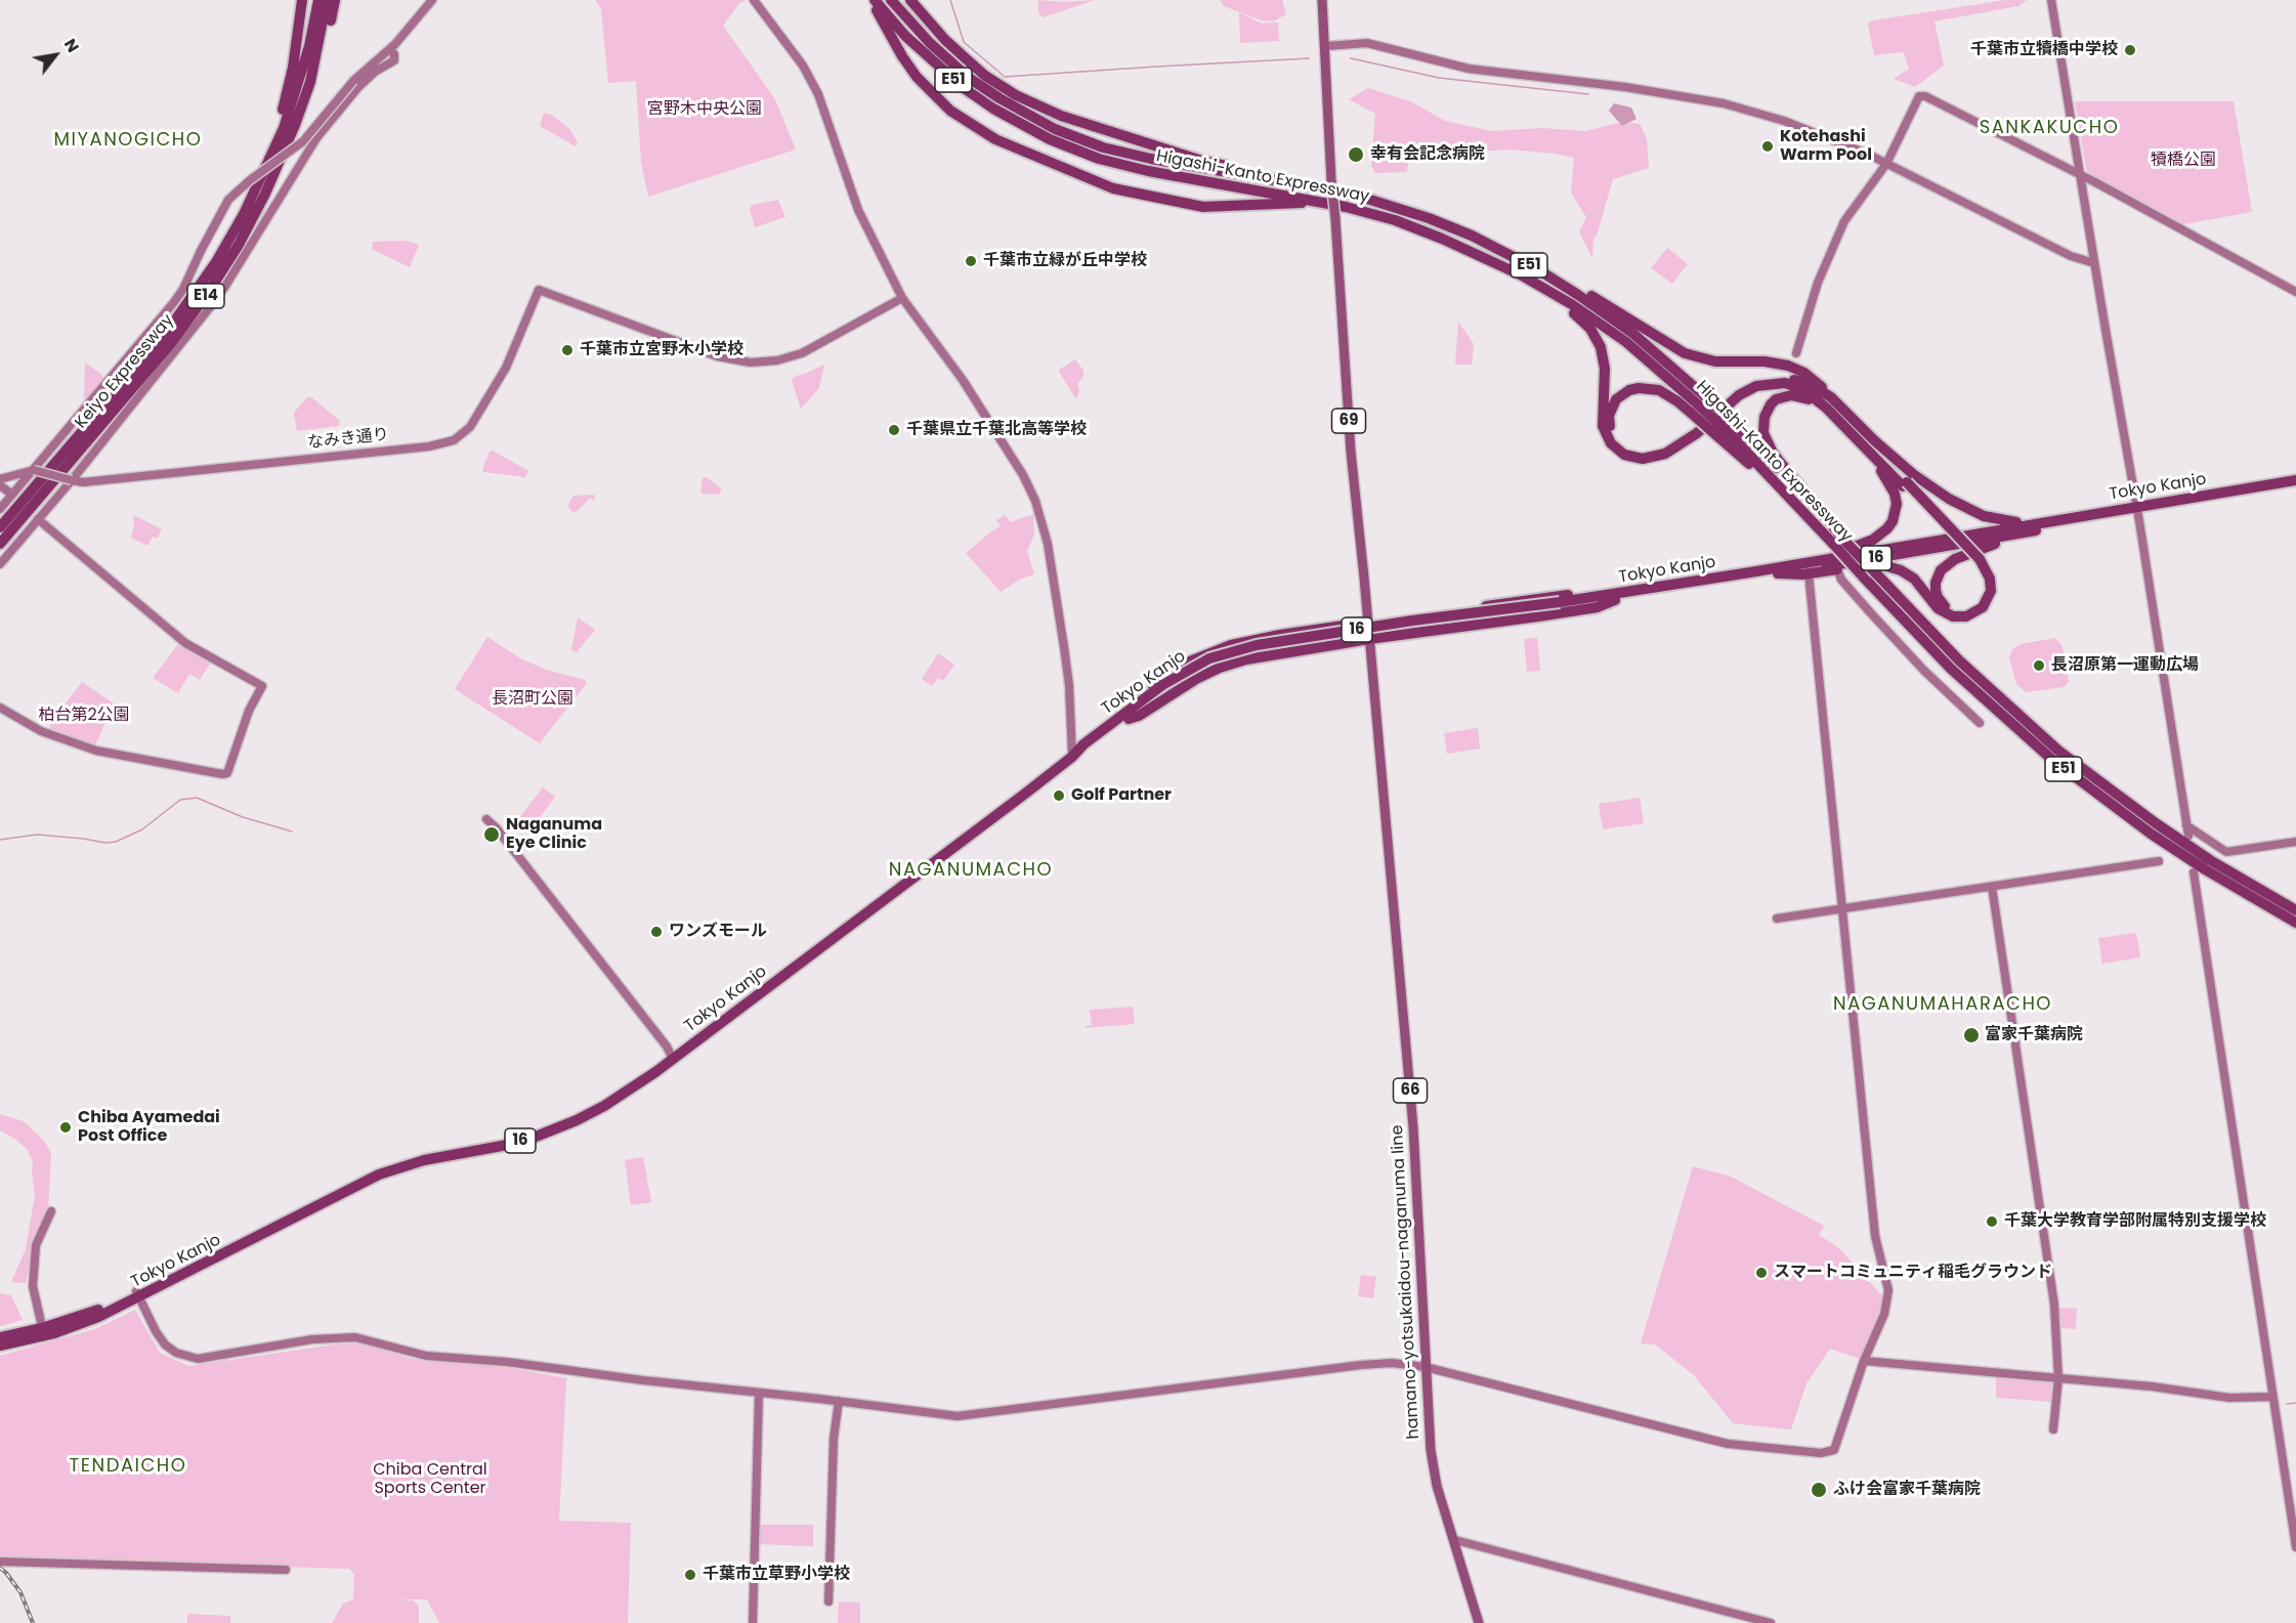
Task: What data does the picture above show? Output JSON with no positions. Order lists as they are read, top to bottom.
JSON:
{
  "streets": {
    "highway": [
      "E51",
      "Higashi-Kanto Expressway",
      "E14",
      "Keiyo Expressway",
      "Tokyo Kanjo",
      "16"
    ],
    "main road": ["69", "66", "hamano-yotsukaidou-naganuma line"],
    "street": ["なみき通り"]
  },
  "crossings": [
    ["69", "16"],
    ["69", "hamano-yotsukaidou-naganuma line"],
    ["Tokyo Kanjo", "16"],
    ["16", "hamano-yotsukaidou-naganuma line"]
  ],
  "districts": [
    "SANKAKUCHO",
    "MIYANOGICHO",
    "NAGANUMACHO",
    "NAGANUMAHARACHO",
    "TENDAICHO"
  ],
  "parks": [
    "宮野木中央公園",
    "犢橋公園",
    "長沼町公園",
    "柏台第2公園",
    "Chiba Central Sports Center"
  ],
  "places": [
    "千葉市立犢橋中学校",
    "Kotehashi Warm Pool",
    "幸有会記念病院",
    "千葉市立緑が丘中学校",
    "千葉市立宮野木小学校",
    "千葉県立千葉北高等学校",
    "長沼原第一運動広場",
    "Golf Partner",
    "Naganuma Eye Clinic",
    "ワンズモール",
    "富家千葉病院",
    "Chiba Ayamedai Post Office",
    "千葉大学教育学部附属特別支援学校",
    "スマートコミュニティ稲毛グラウンド",
    "ふけ会富家千葉病院",
    "千葉市立草野小学校"
  ],
  "north": "top right"
}
